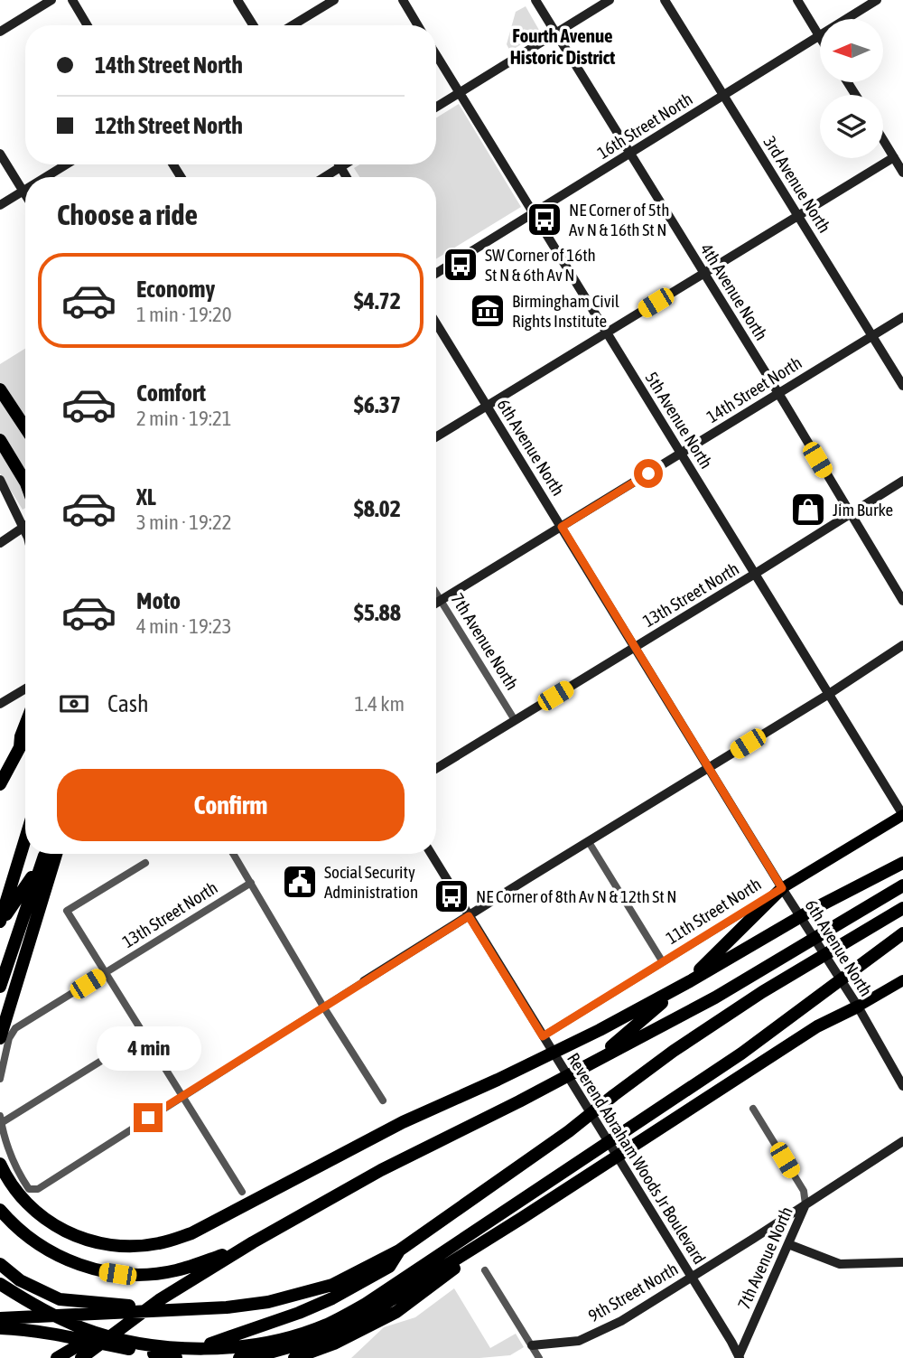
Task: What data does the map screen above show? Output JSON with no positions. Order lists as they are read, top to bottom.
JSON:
{
  "streets": {
    "main road": ["11th Street North"],
    "street": [
      "16th Street North",
      "3rd Avenue North",
      "4th Avenue North",
      "14th Street North",
      "5th Avenue North",
      "6th Avenue North",
      "13th Street North",
      "7th Avenue North",
      "Reverend Abraham Woods Jr Boulevard",
      "9th Street North"
    ]
  },
  "crossings": [
    ["16th Street North", "3rd Avenue North"],
    ["16th Street North", "4th Avenue North"],
    ["16th Street North", "5th Avenue North"],
    ["3rd Avenue North", "14th Street North"],
    ["4th Avenue North", "14th Street North"],
    ["4th Avenue North", "13th Street North"],
    ["14th Street North", "5th Avenue North"],
    ["14th Street North", "6th Avenue North"],
    ["14th Street North", "7th Avenue North"],
    ["5th Avenue North", "13th Street North"],
    ["5th Avenue North", "11th Street North"],
    ["6th Avenue North", "13th Street North"],
    ["6th Avenue North", "11th Street North"],
    ["13th Street North", "7th Avenue North"],
    ["7th Avenue North", "Reverend Abraham Woods Jr Boulevard"],
    ["7th Avenue North", "9th Street North"],
    ["11th Street North", "Reverend Abraham Woods Jr Boulevard"],
    ["Reverend Abraham Woods Jr Boulevard", "9th Street North"]
  ],
  "districts": ["Fourth Avenue Historic District"],
  "places": {
    "bus stop": ["NE Corner of 5th Av N & 16th St N", "SW Corner of 16th St N & 6th Av N", "NE Corner of 8th Av N & 12th St N"],
    "museum": ["Birmingham Civil Rights Institute"],
    "shop": ["Jim Burke"],
    "public building": ["Social Security Administration"]
  },
  "north": "left",
  "page": {
    "banner": ["14th Street North", "12th Street North"],
    "heading": "Choose a ride",
    "list": [
      {
        "name": "Economy",
        "note": "1 min · 19:20",
        "value": "$4.72"
      },
      {
        "name": "Comfort",
        "note": "2 min · 19:21",
        "value": "$6.37"
      },
      {
        "name": "XL",
        "note": "3 min · 19:22",
        "value": "$8.02"
      },
      {
        "name": "Moto",
        "note": "4 min · 19:23",
        "value": "$5.88"
      }
    ],
    "pay": ["Cash", "1.4 km"],
    "buttons": "Confirm",
    "bubble": "4 min"
  }
}
